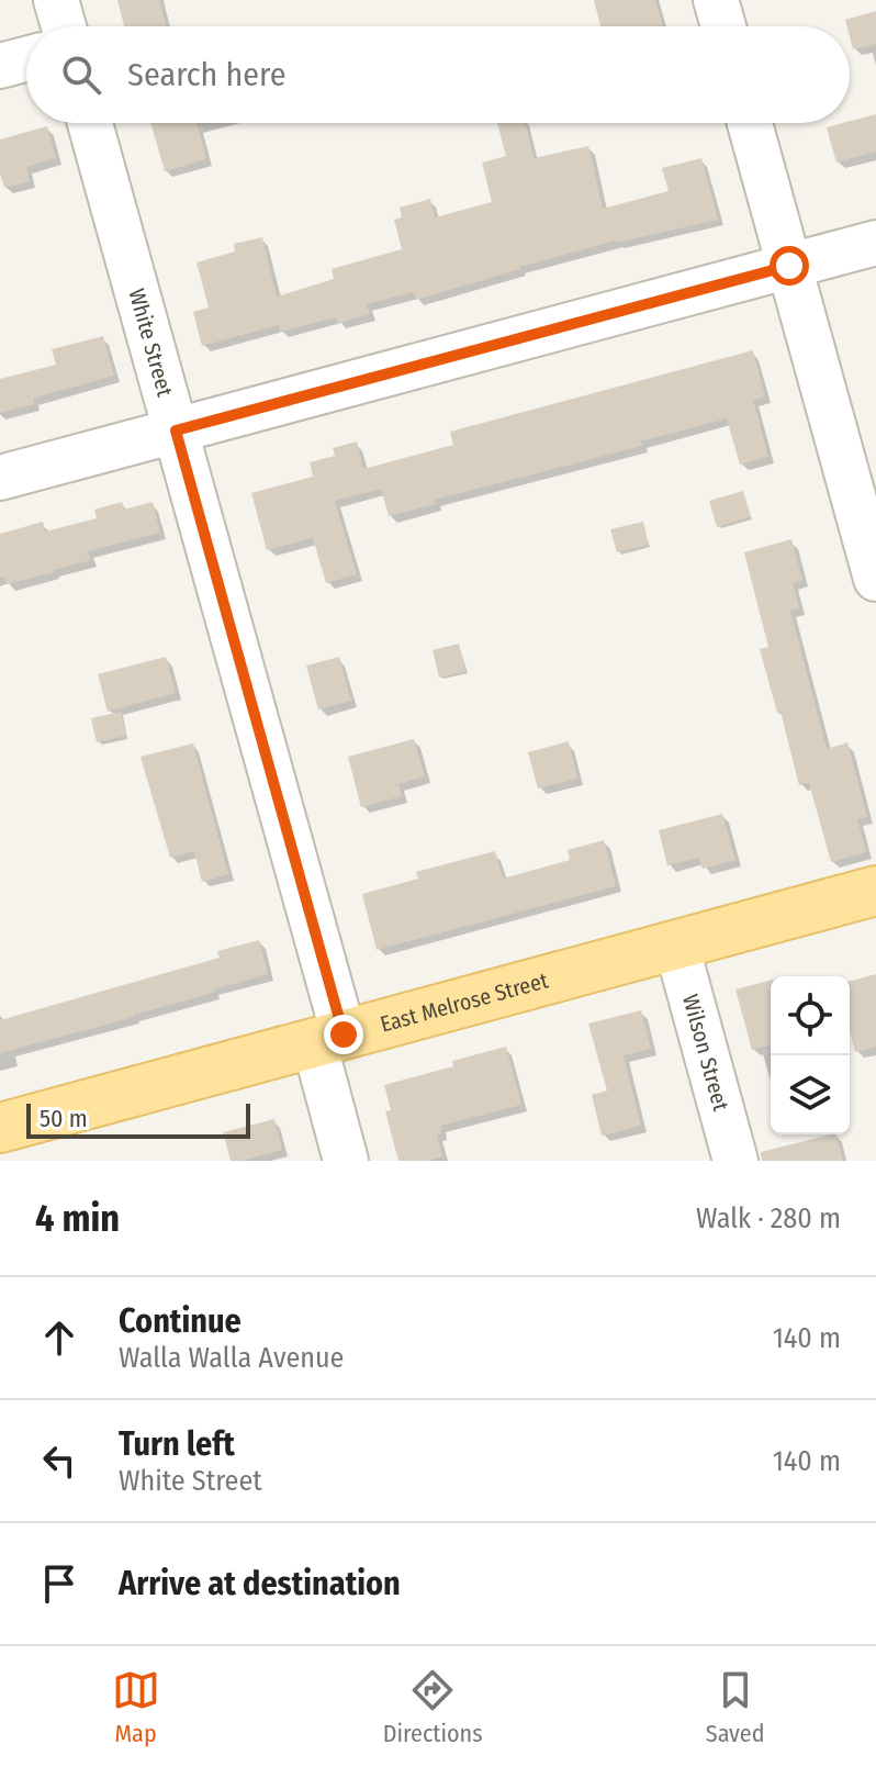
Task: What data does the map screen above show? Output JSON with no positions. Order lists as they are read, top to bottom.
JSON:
{
  "streets": {
    "main road": ["East Melrose Street"],
    "street": ["White Street", "Wilson Street"]
  },
  "crossings": [
    ["White Street", "East Melrose Street"],
    ["East Melrose Street", "Wilson Street"]
  ],
  "scale_bar": "50 m",
  "page": {
    "search": "Search here",
    "scale": "50 m",
    "heading": ["4 min", "Walk · 280 m"],
    "list": [
      ["Continue", "Walla Walla Avenue", "140 m"],
      ["Turn left", "White Street", "140 m"],
      "Arrive at destination"
    ],
    "nav": ["Map", "Directions", "Saved"]
  }
}
